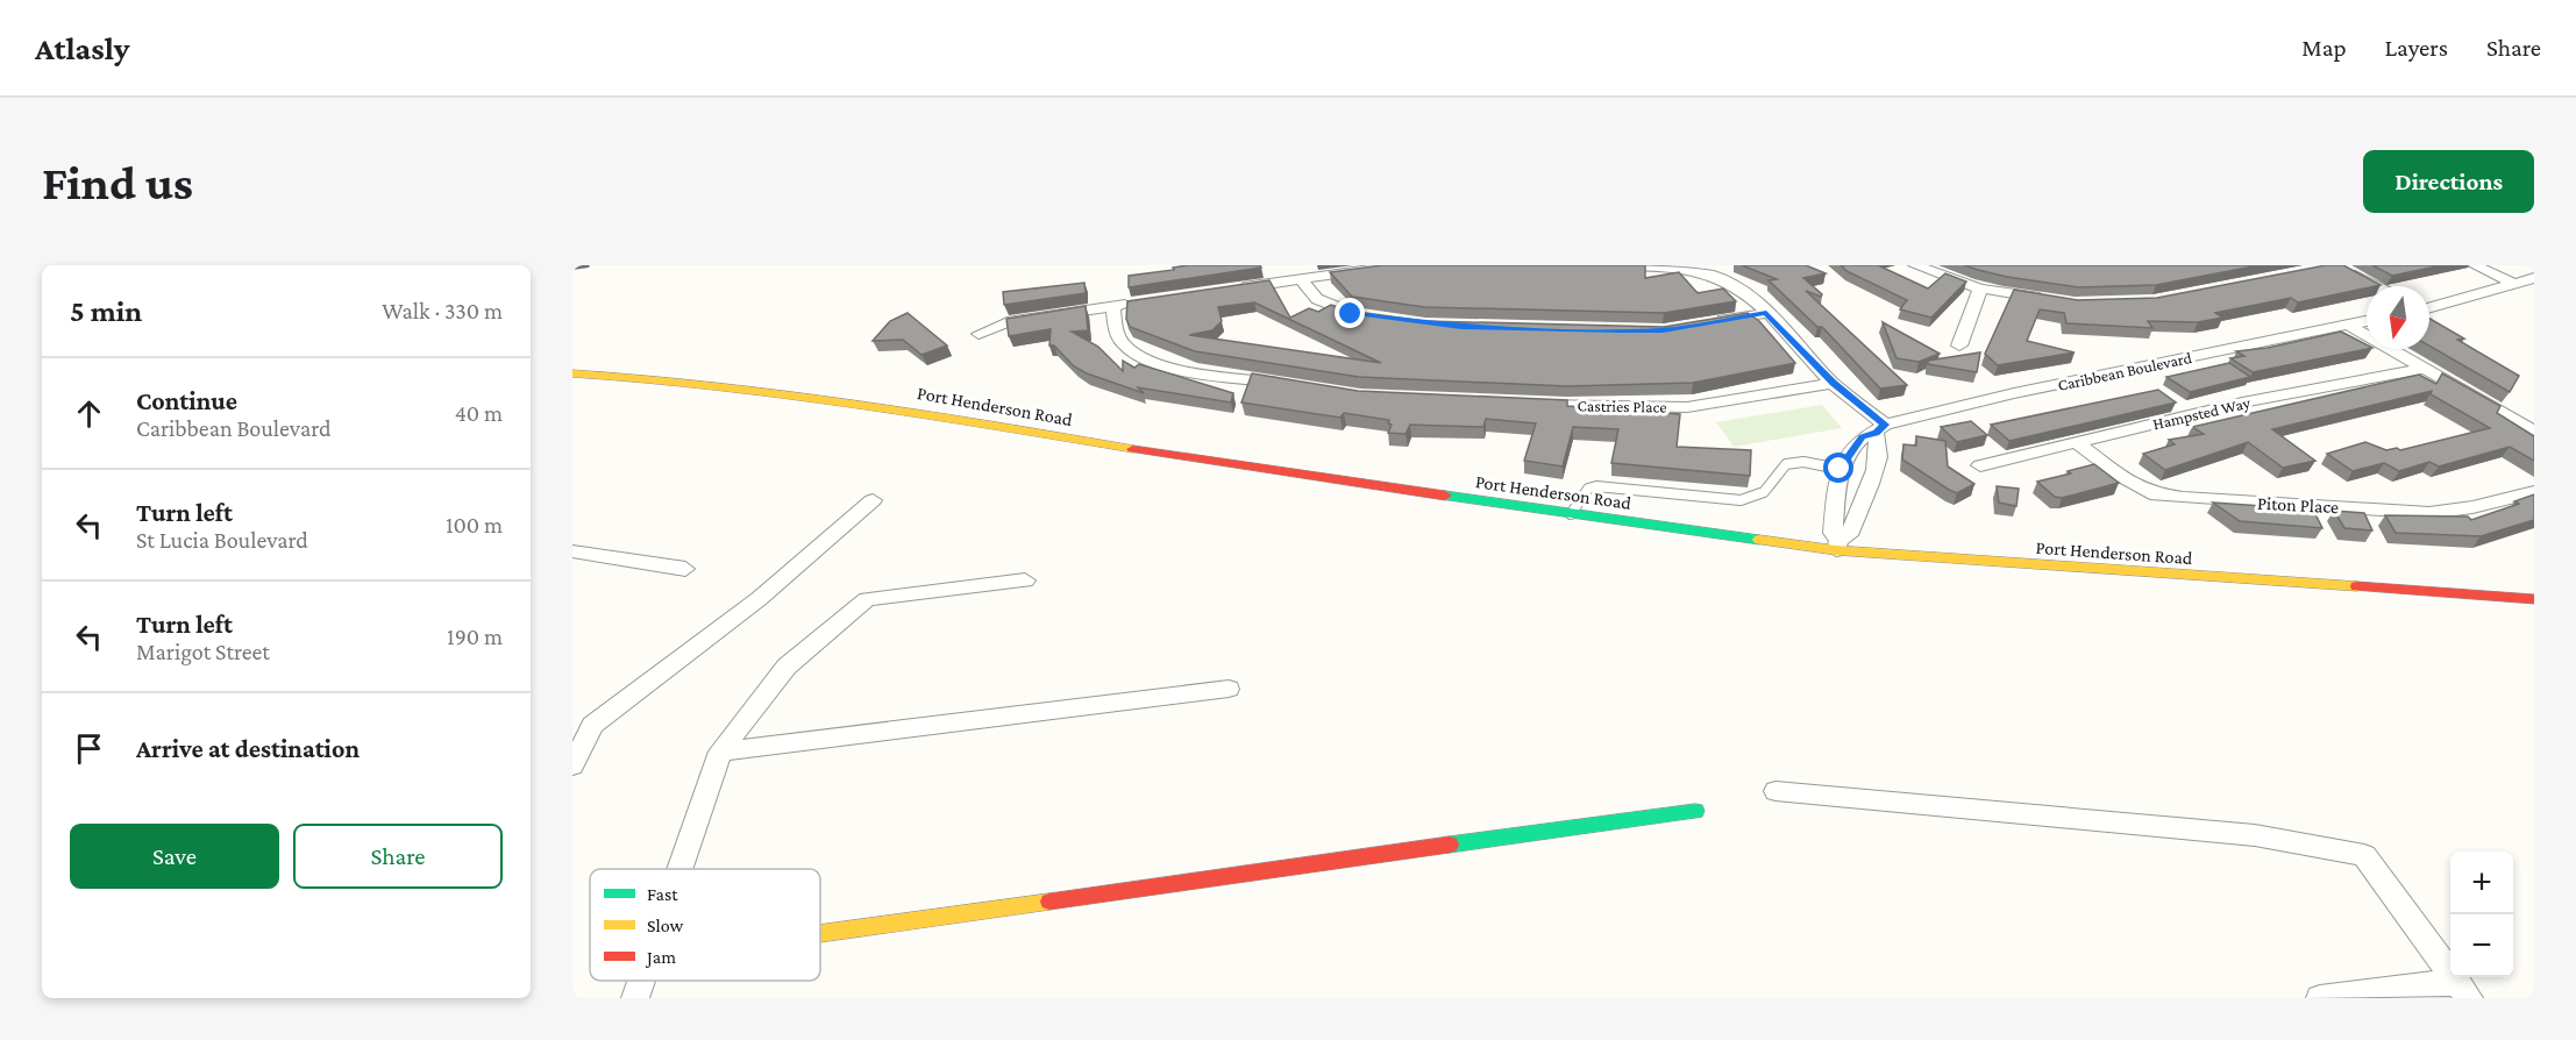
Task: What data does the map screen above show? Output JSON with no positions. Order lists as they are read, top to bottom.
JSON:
{
  "streets": {
    "street": [
      "Caribbean Boulevard",
      "Port Henderson Road",
      "Castries Place",
      "Hampsted Way",
      "Piton Place"
    ]
  },
  "crossings": [
    ["Caribbean Boulevard", "Port Henderson Road"],
    ["Hampsted Way", "Piton Place"]
  ],
  "legend": ["Fast", "Slow", "Jam"],
  "north": "bottom",
  "page": {
    "header": "Atlasly",
    "nav": ["Map", "Layers", "Share"],
    "buttons": [
      "Directions",
      ["Save", "Share"]
    ],
    "title": "Find us",
    "heading": ["5 min", "Walk · 330 m"],
    "list": [
      ["Continue", "Caribbean Boulevard", "40 m"],
      ["Turn left", "St Lucia Boulevard", "100 m"],
      ["Turn left", "Marigot Street", "190 m"],
      "Arrive at destination"
    ],
    "map_buttons": ["+", "−"]
  }
}
